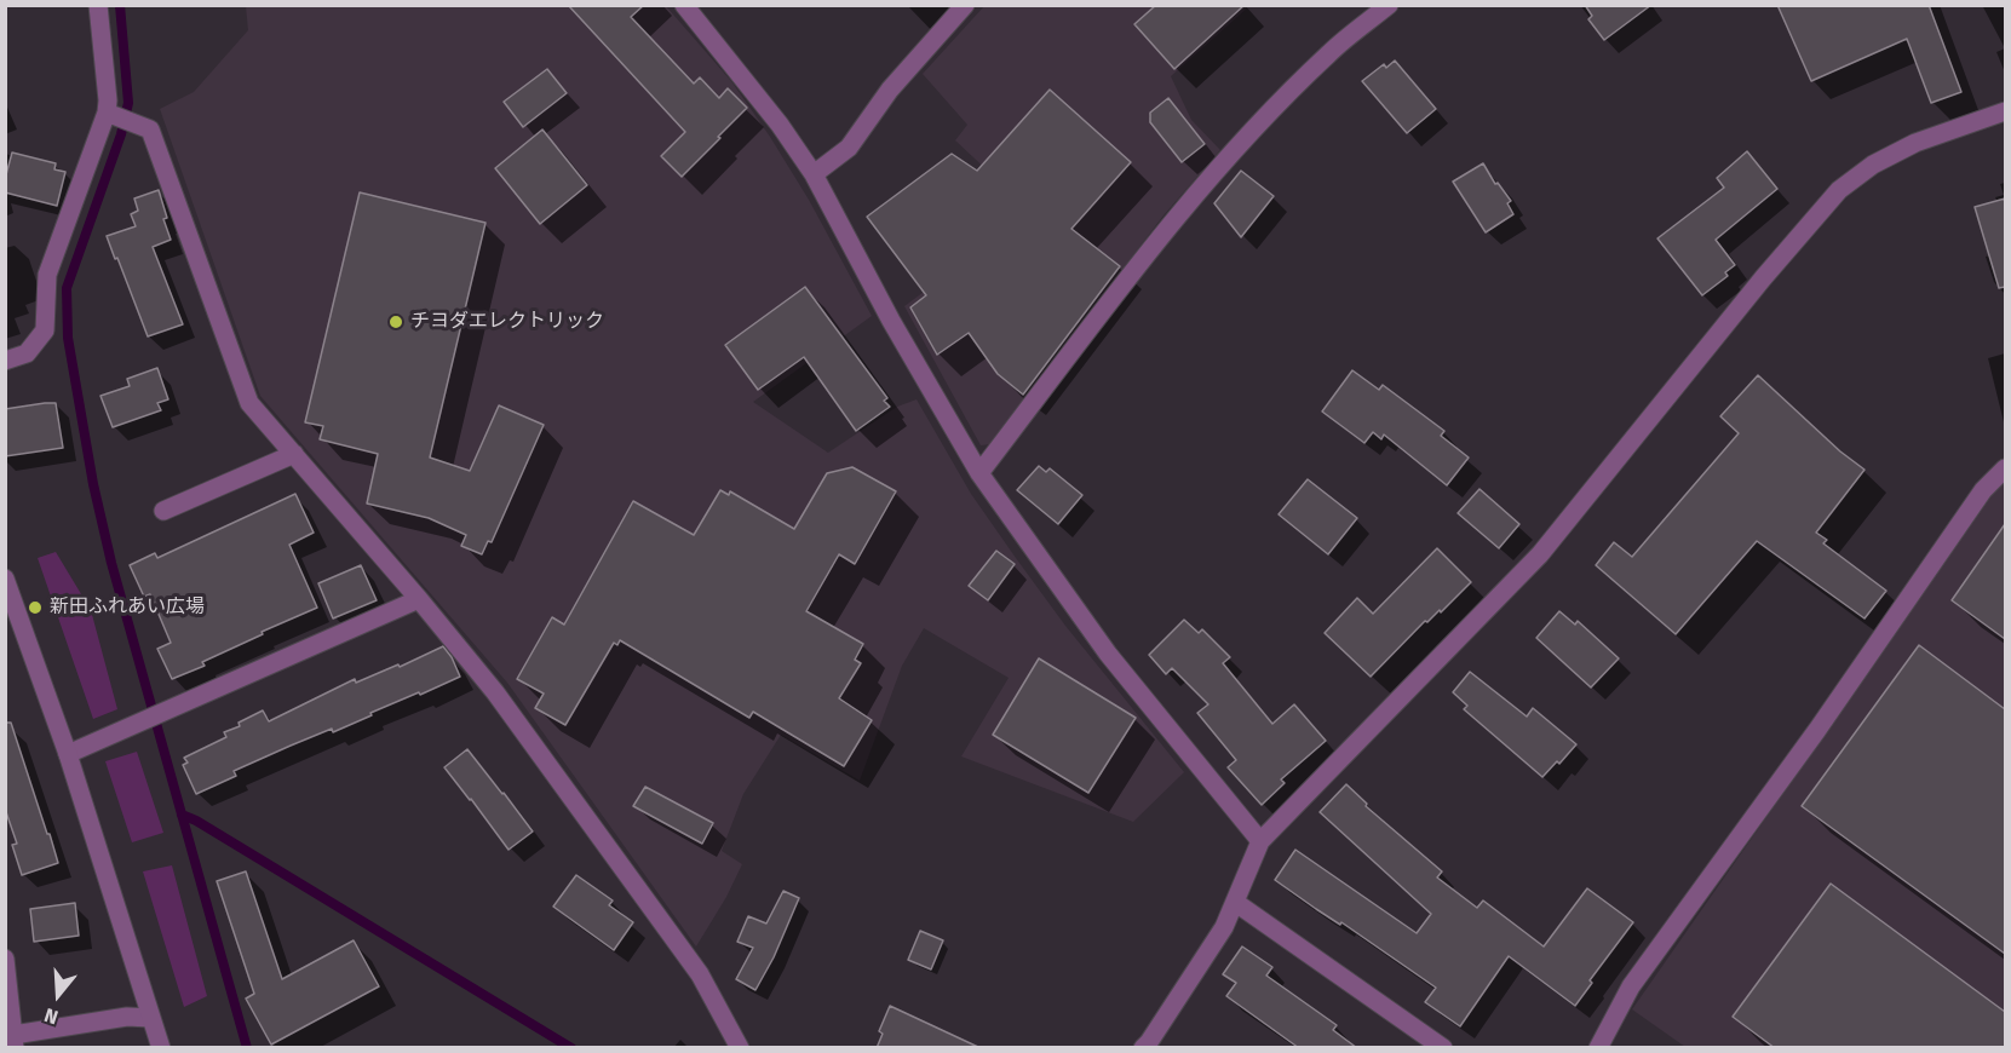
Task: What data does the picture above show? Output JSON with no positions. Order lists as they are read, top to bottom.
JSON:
{
  "places": ["チヨダエレクトリック", "新田ふれあい広場"],
  "north": "bottom"
}
